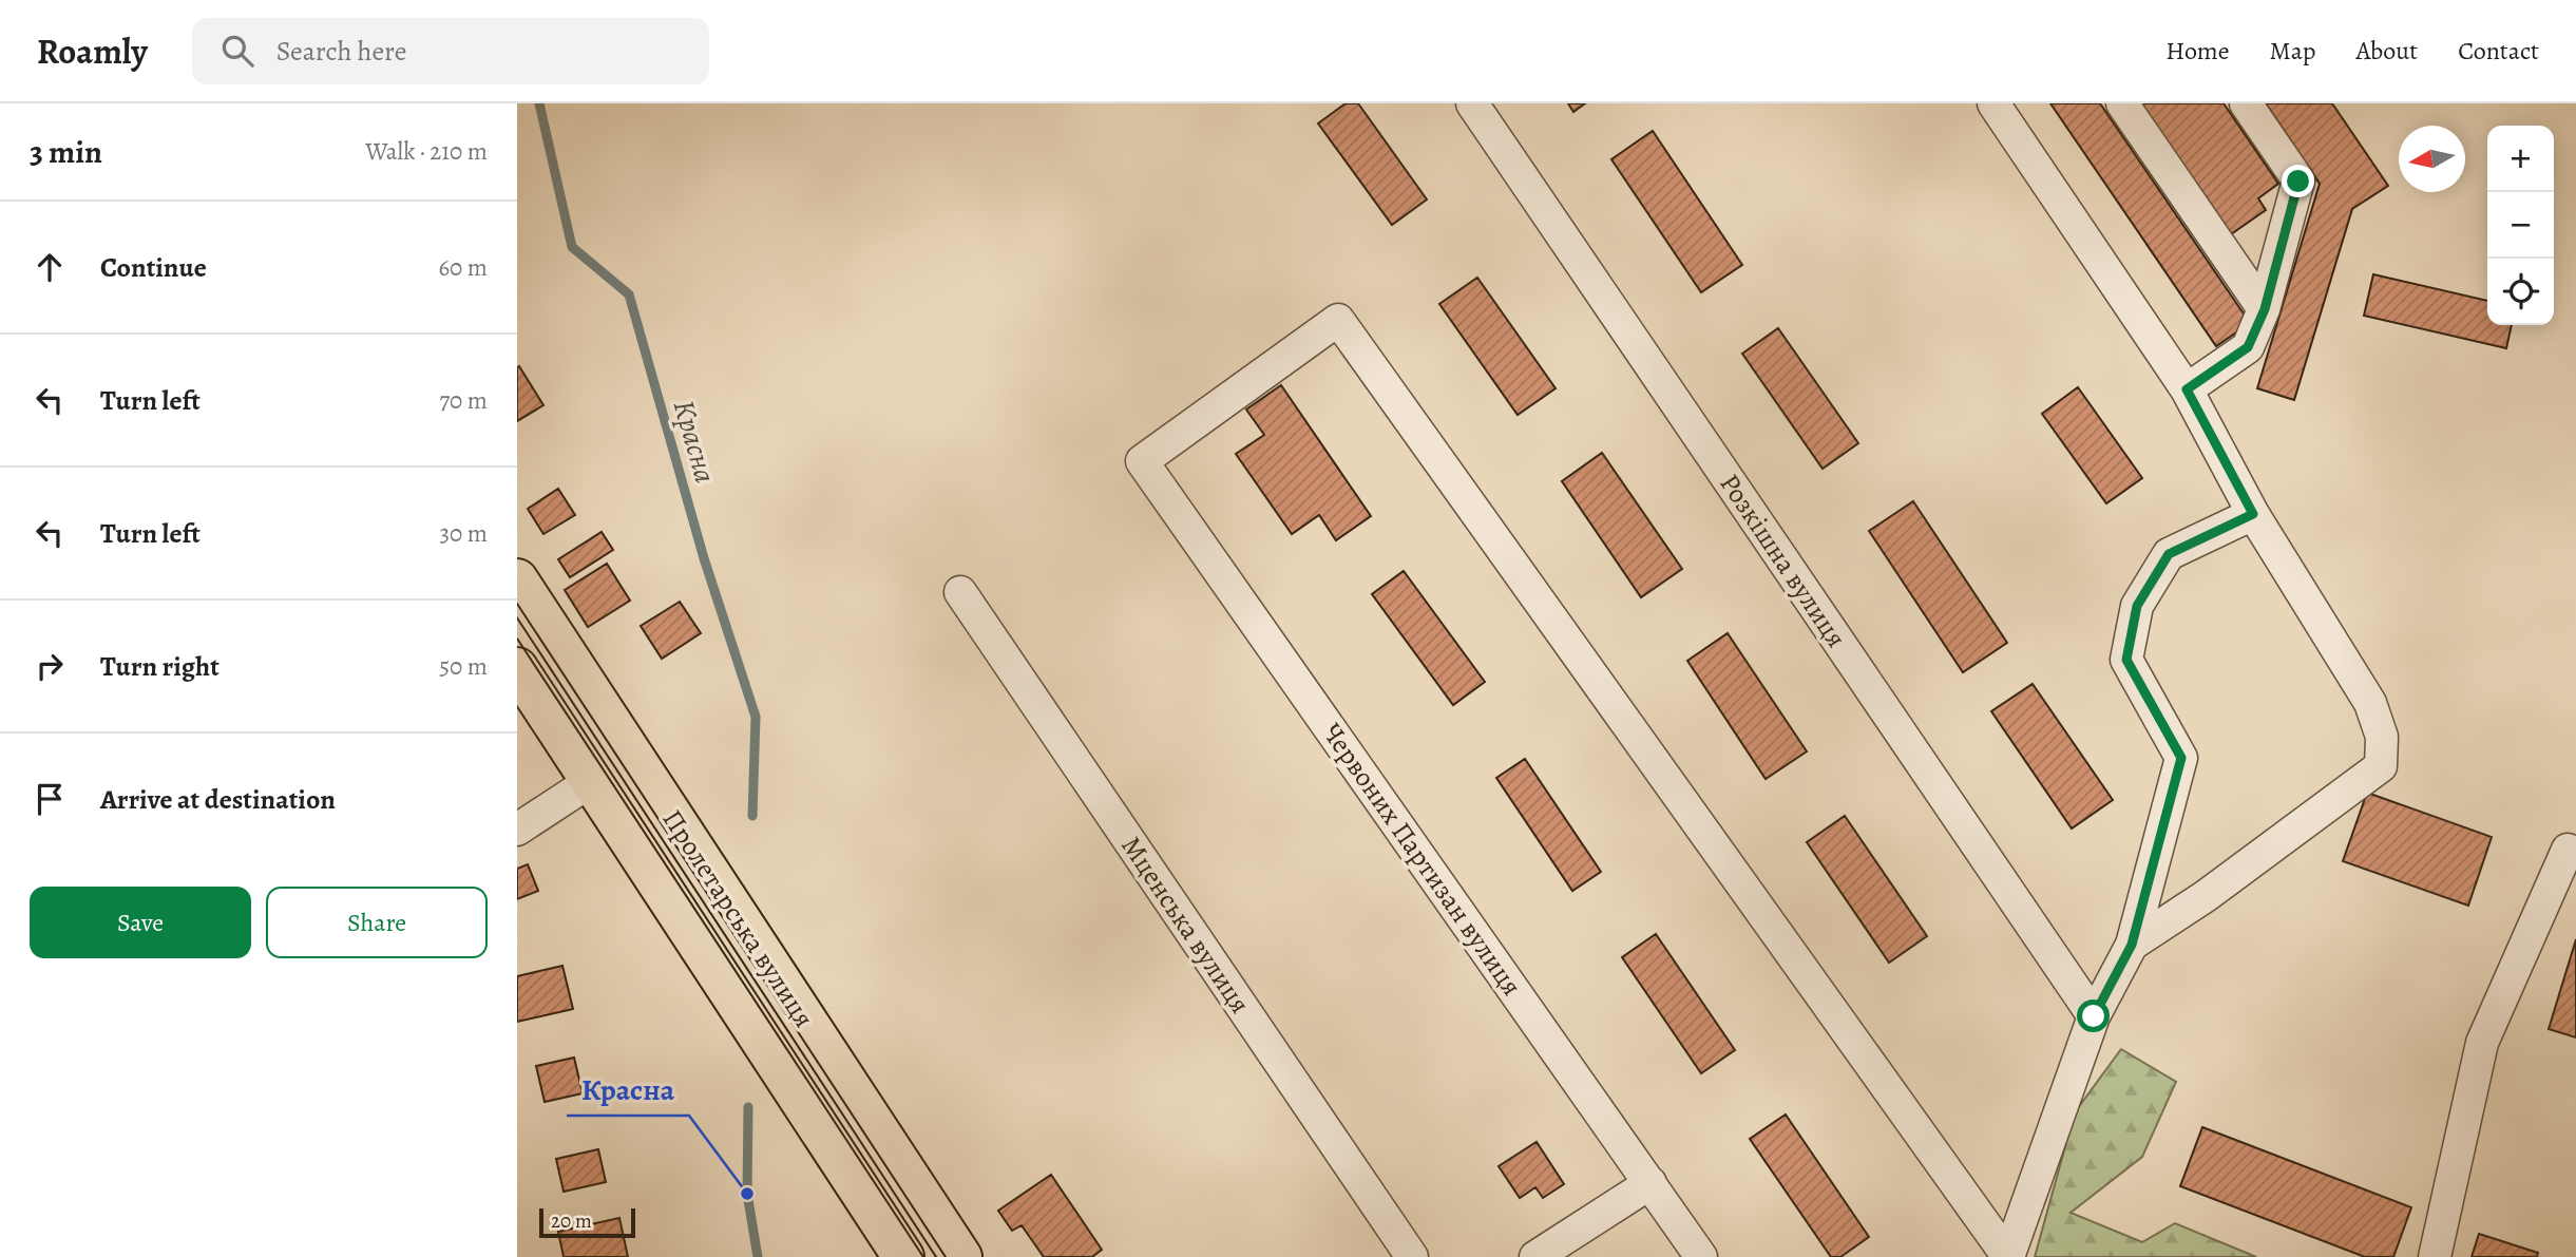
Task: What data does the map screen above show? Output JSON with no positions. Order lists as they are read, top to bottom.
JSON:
{
  "streets": {
    "main road": ["Пролетарська вулиця"],
    "street": ["Розкішна вулиця", "Червоних Партизан вулиця", "Мценська вулиця"]
  },
  "water": ["Красна"],
  "places": ["Красна"],
  "scale_bar": "20 m",
  "north": "left",
  "page": {
    "header": "Roamly",
    "search": "Search here",
    "nav": [
      "Home",
      "Map",
      "About",
      "Contact"
    ],
    "heading": ["3 min", "Walk · 210 m"],
    "map_buttons": ["+", "−"],
    "list": [
      ["Continue", "60 m"],
      ["Turn left", "70 m"],
      ["Turn left", "30 m"],
      ["Turn right", "50 m"],
      "Arrive at destination"
    ],
    "buttons": ["Save", "Share"],
    "scale": "20 m"
  }
}
